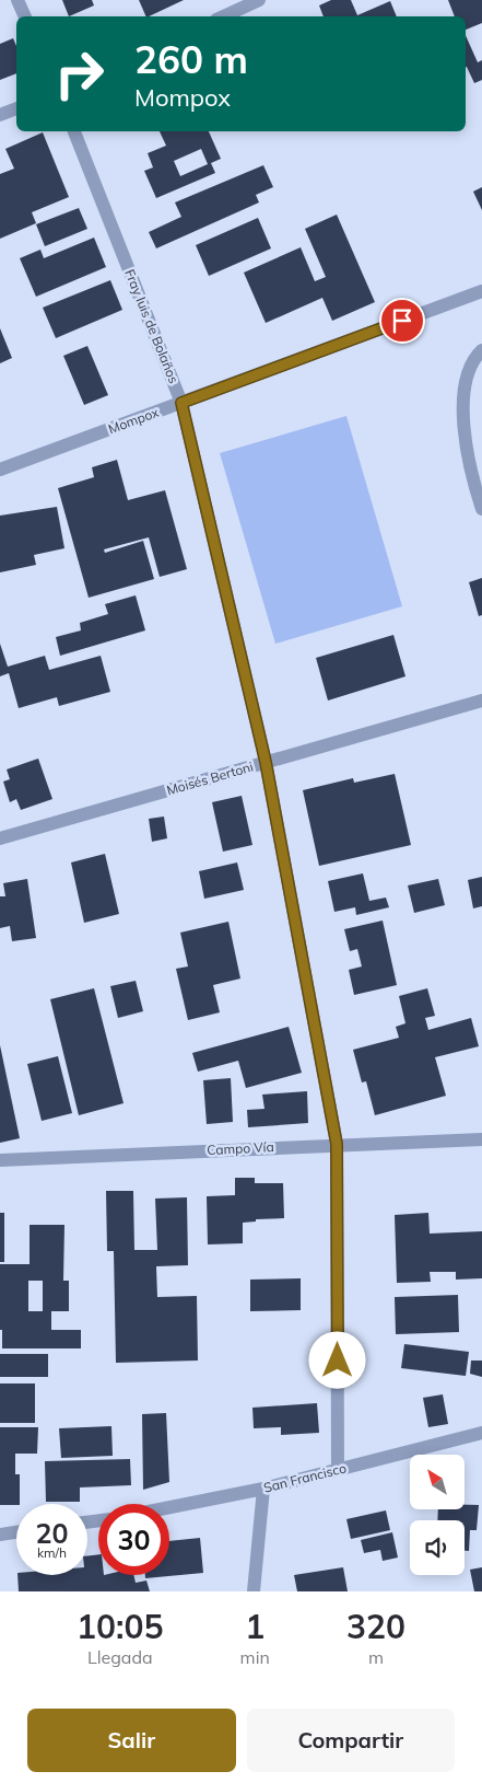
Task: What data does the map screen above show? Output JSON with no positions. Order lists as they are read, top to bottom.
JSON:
{
  "streets": {
    "street": [
      "Fray luis de Bolaños",
      "Mompox",
      "Moisés Bertoni",
      "Campo Vía",
      "San Francisco"
    ]
  },
  "crossings": [
    ["Fray luis de Bolaños", "Mompox"],
    ["Fray luis de Bolaños", "Moisés Bertoni"],
    ["Fray luis de Bolaños", "Campo Vía"],
    ["Fray luis de Bolaños", "San Francisco"]
  ],
  "north": "top left",
  "page": {
    "turn": ["260 m", "Mompox"],
    "speed": "20 km/h",
    "limit": "30",
    "eta": [
      "10:05",
      "Llegada",
      "1",
      "min",
      "320",
      "m"
    ],
    "buttons": ["Salir", "Compartir"]
  }
}
